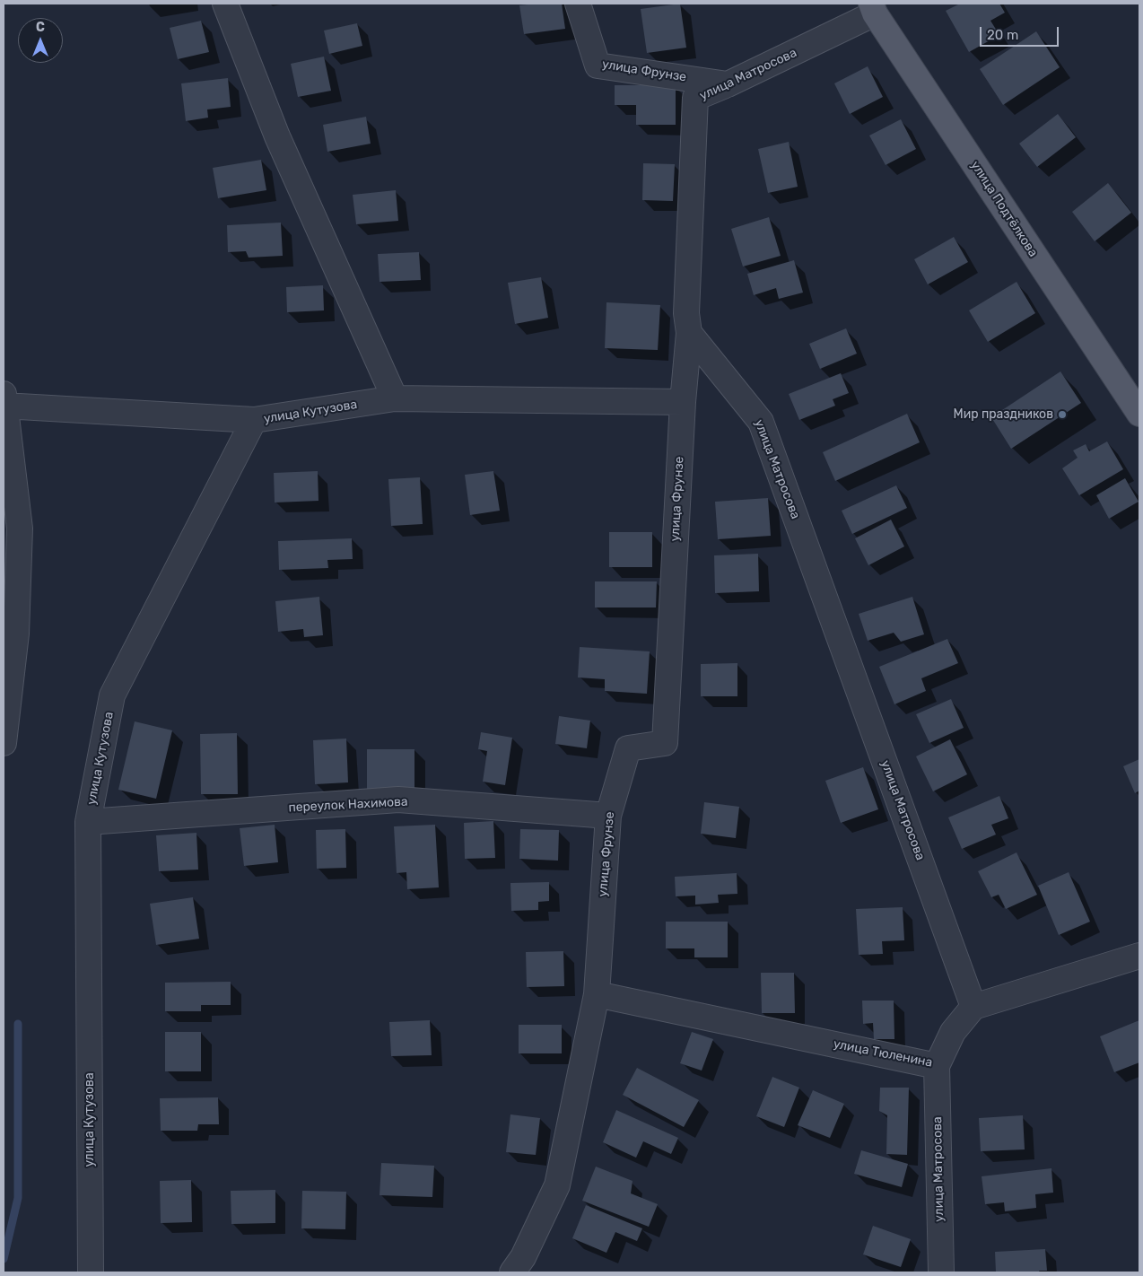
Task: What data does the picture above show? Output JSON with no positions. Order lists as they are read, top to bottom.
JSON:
{
  "streets": {
    "main road": ["улица Подтёлкова"],
    "street": [
      "улица Фрунзе",
      "улица Матросова",
      "улица Кутузова",
      "переулок Нахимова",
      "улица Тюленина"
    ]
  },
  "crossings": [
    ["улица Фрунзе", "улица Матросова"],
    ["улица Фрунзе", "улица Кутузова"],
    ["улица Фрунзе", "переулок Нахимова"],
    ["улица Фрунзе", "улица Тюленина"],
    ["улица Матросова", "улица Подтёлкова"],
    ["улица Матросова", "улица Тюленина"],
    ["улица Кутузова", "переулок Нахимова"]
  ],
  "places": ["Мир праздников"],
  "scale_bar": "20 m",
  "north": "top"
}
